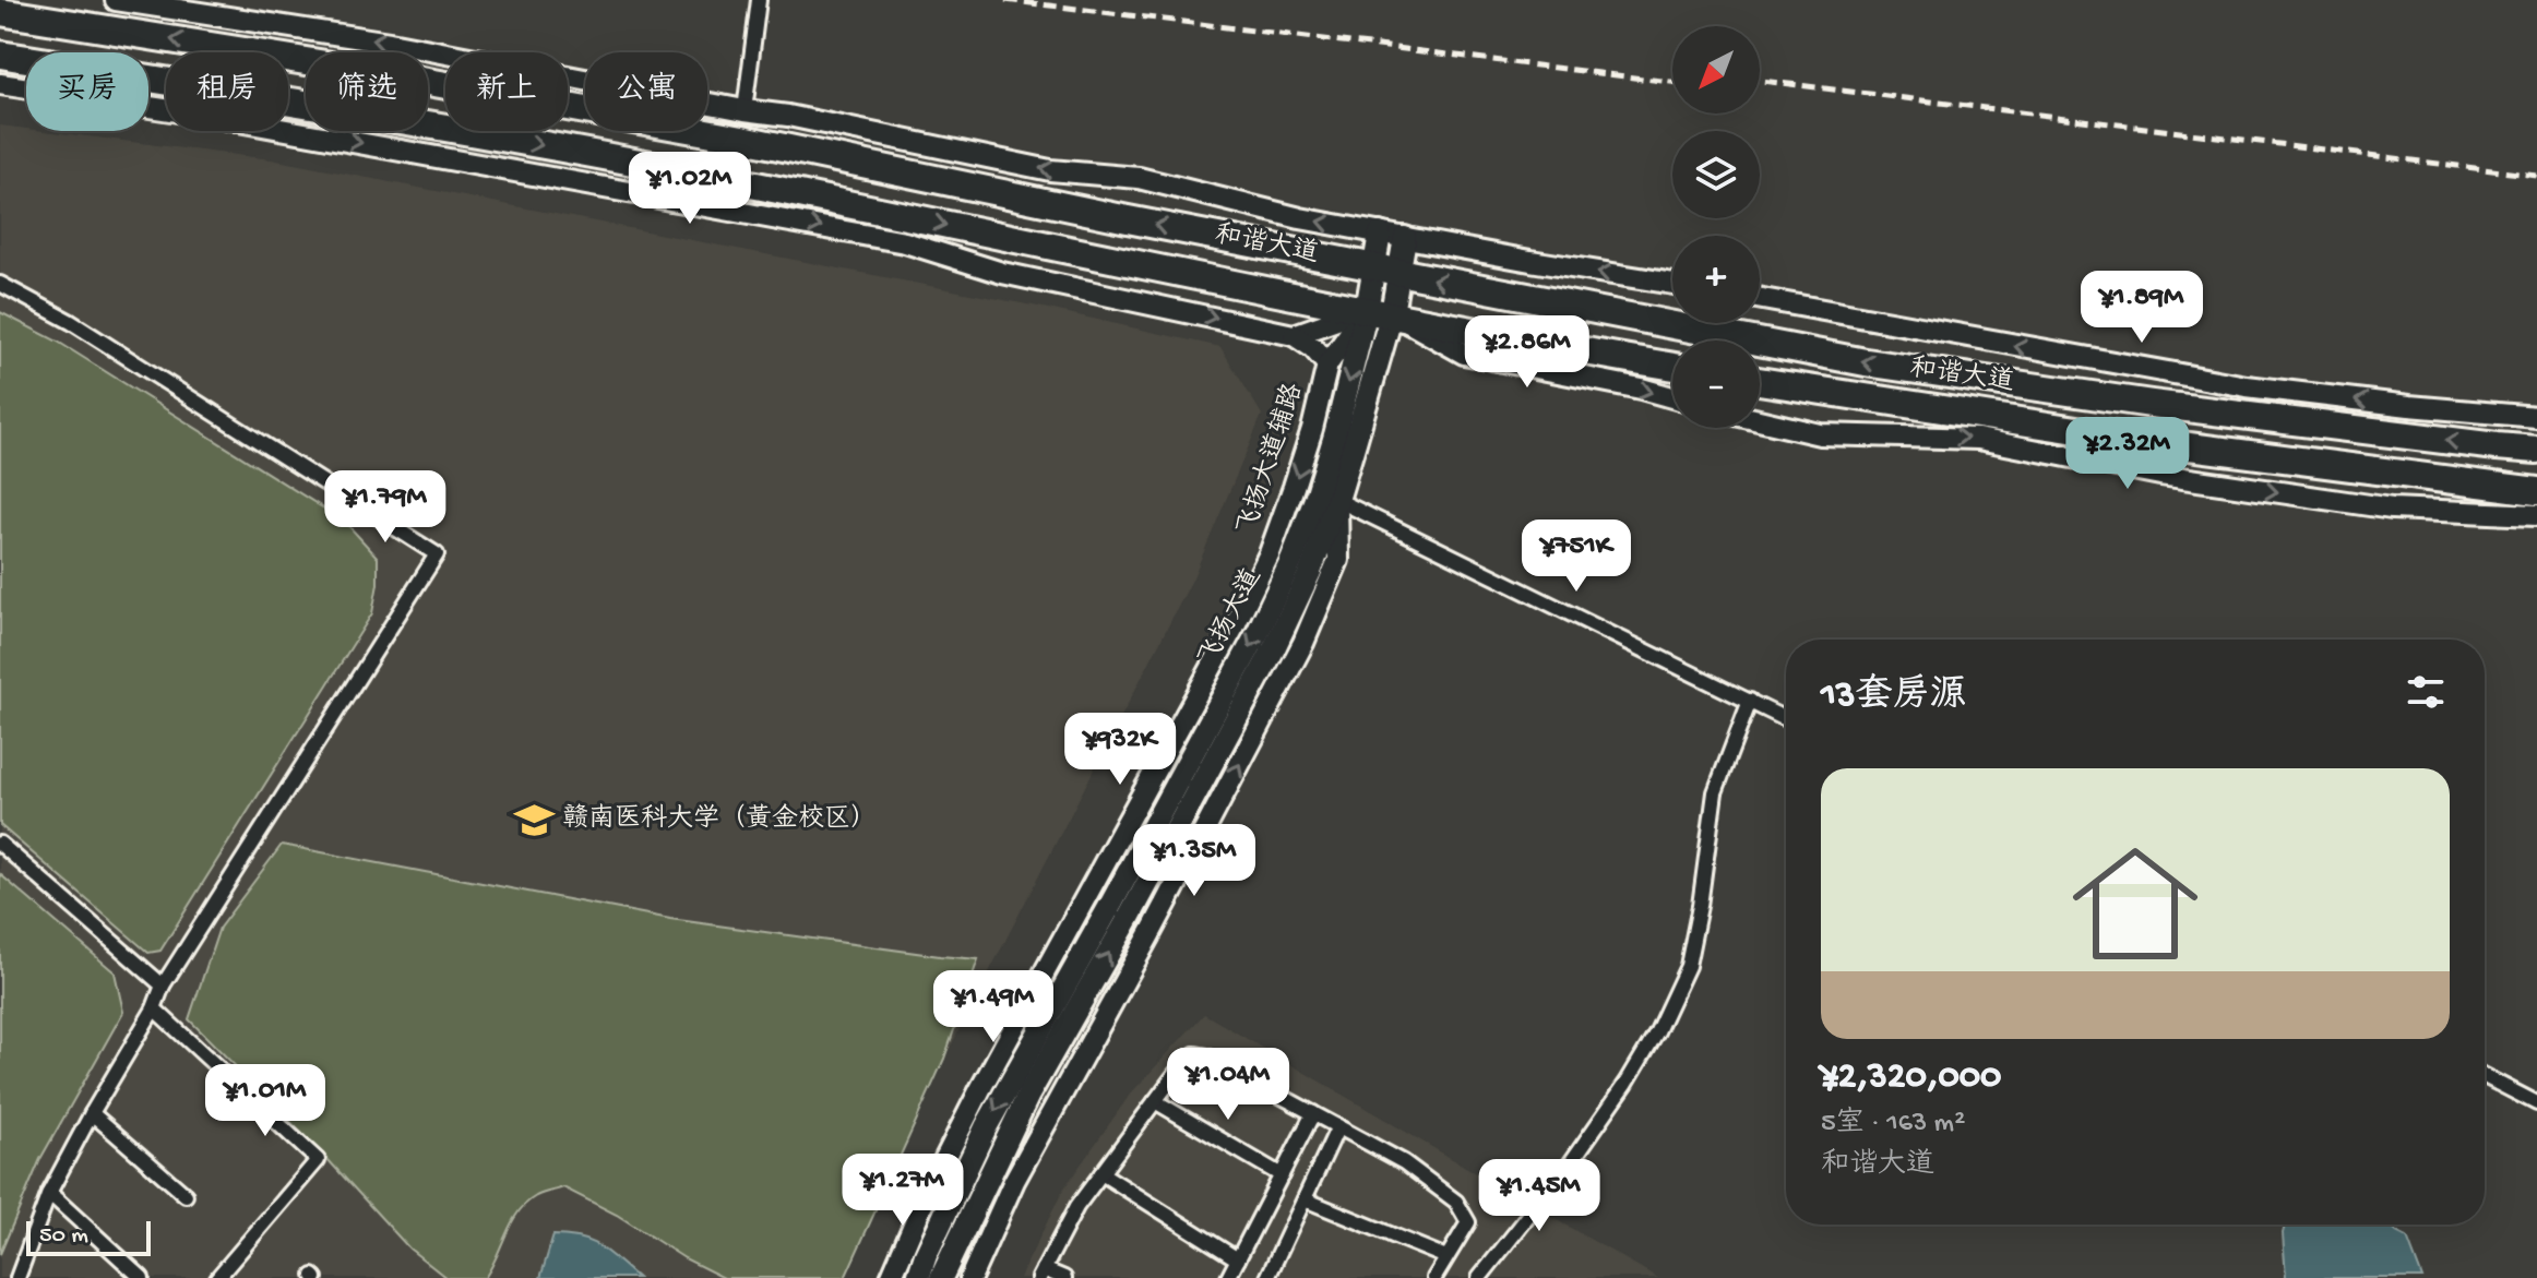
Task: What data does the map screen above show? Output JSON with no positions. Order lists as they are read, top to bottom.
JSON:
{
  "streets": {
    "highway": ["和谐大道"],
    "main road": ["飞扬大道"],
    "street": ["飞扬大道辅路"]
  },
  "crossings": [
    ["和谐大道", "飞扬大道"],
    ["飞扬大道辅路", "飞扬大道"]
  ],
  "places": {
    "school or university": ["赣南医科大学（黄金校区）"]
  },
  "scale_bar": "50 m",
  "north": "bottom left",
  "page": {
    "map_buttons": ["+", "−"],
    "chip": [
      "买房",
      "租房",
      "筛选",
      "新上",
      "公寓"
    ],
    "price": [
      "¥1.02M",
      "¥1.89M",
      "¥2.86M",
      "¥2.32M",
      "¥1.79M",
      "¥751K",
      "¥932K",
      "¥1.35M",
      "¥1.49M",
      "¥1.04M",
      "¥1.01M",
      "¥1.27M",
      "¥1.45M"
    ],
    "heading": "13套房源",
    "list": [
      {
        "name": "¥2,320,000",
        "note": "5室 · 163 m² · 和谐大道"
      }
    ],
    "scale": "50 m"
  }
}
